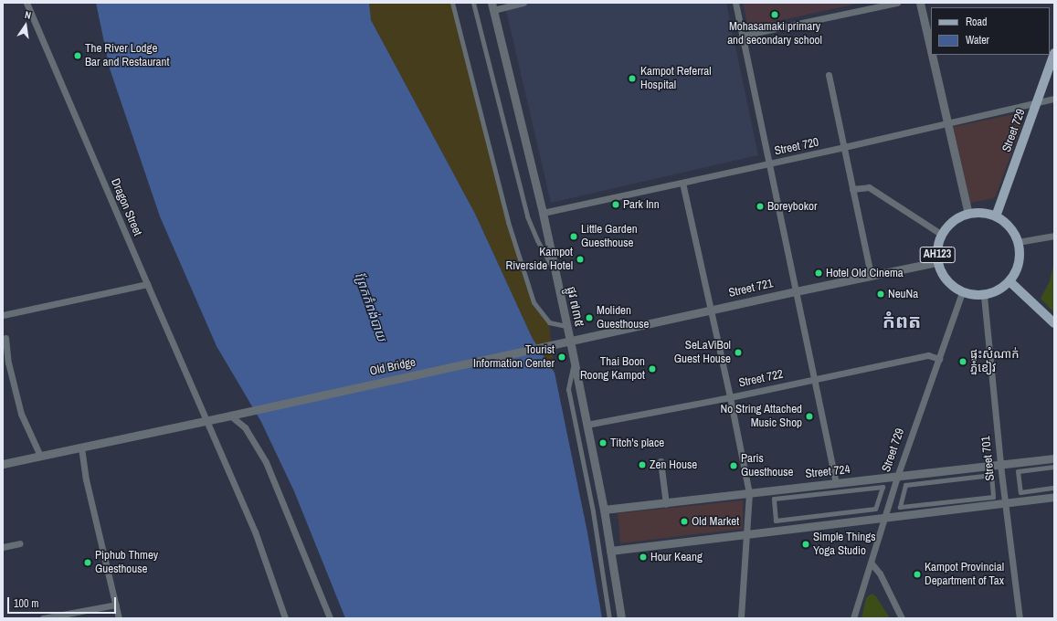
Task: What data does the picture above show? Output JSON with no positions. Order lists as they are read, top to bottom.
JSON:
{
  "streets": {
    "main road": ["Street 729", "AH123"],
    "street": [
      "Street 720",
      "Dragon Street",
      "Street 721",
      "ផ្លូវ ៧៣៥",
      "Old Bridge",
      "Street 722",
      "Street 701",
      "Street 724"
    ]
  },
  "crossings": [
    ["Street 729", "Street 720"],
    ["Street 729", "AH123"],
    ["Street 729", "Street 721"],
    ["Street 729", "Street 722"],
    ["Street 729", "Street 701"],
    ["Street 729", "Street 724"],
    ["Street 720", "ផ្លូវ ៧៣៥"],
    ["Dragon Street", "Old Bridge"],
    ["AH123", "Street 721"],
    ["AH123", "Street 701"],
    ["Street 721", "ផ្លូវ ៧៣៥"],
    ["Street 721", "Old Bridge"],
    ["Street 721", "Street 701"],
    ["ផ្លូវ ៧៣៥", "Old Bridge"],
    ["ផ្លូវ ៧៣៥", "Street 722"],
    ["ផ្លូវ ៧៣៥", "Street 724"],
    ["Street 701", "Street 724"]
  ],
  "districts": ["កំពត"],
  "water": ["ព្រែកកំពង់បាយ"],
  "places": [
    "Mohasamaki primary and secondary school",
    "The River Lodge Bar and Restaurant",
    "Kampot Referral Hospital",
    "Park Inn",
    "Boreybokor",
    "Little Garden Guesthouse",
    "Kampot Riverside Hotel",
    "Hotel Old Cinema",
    "NeuNa",
    "Moliden Guesthouse",
    "SeLaViBol Guest House",
    "Tourist Information Center",
    "ផ្ទះសំណាក់ ភ្នំខៀវ",
    "Thai Boon Roong Kampot",
    "No String Attached Music Shop",
    "Titch's place",
    "Zen House",
    "Paris Guesthouse",
    "Old Market",
    "Simple Things Yoga Studio",
    "Hour Keang",
    "Piphub Thmey Guesthouse",
    "Kampot Provincial Department of Tax"
  ],
  "legend": ["Road", "Water"],
  "scale_bar": "100 m",
  "north": "top"
}
